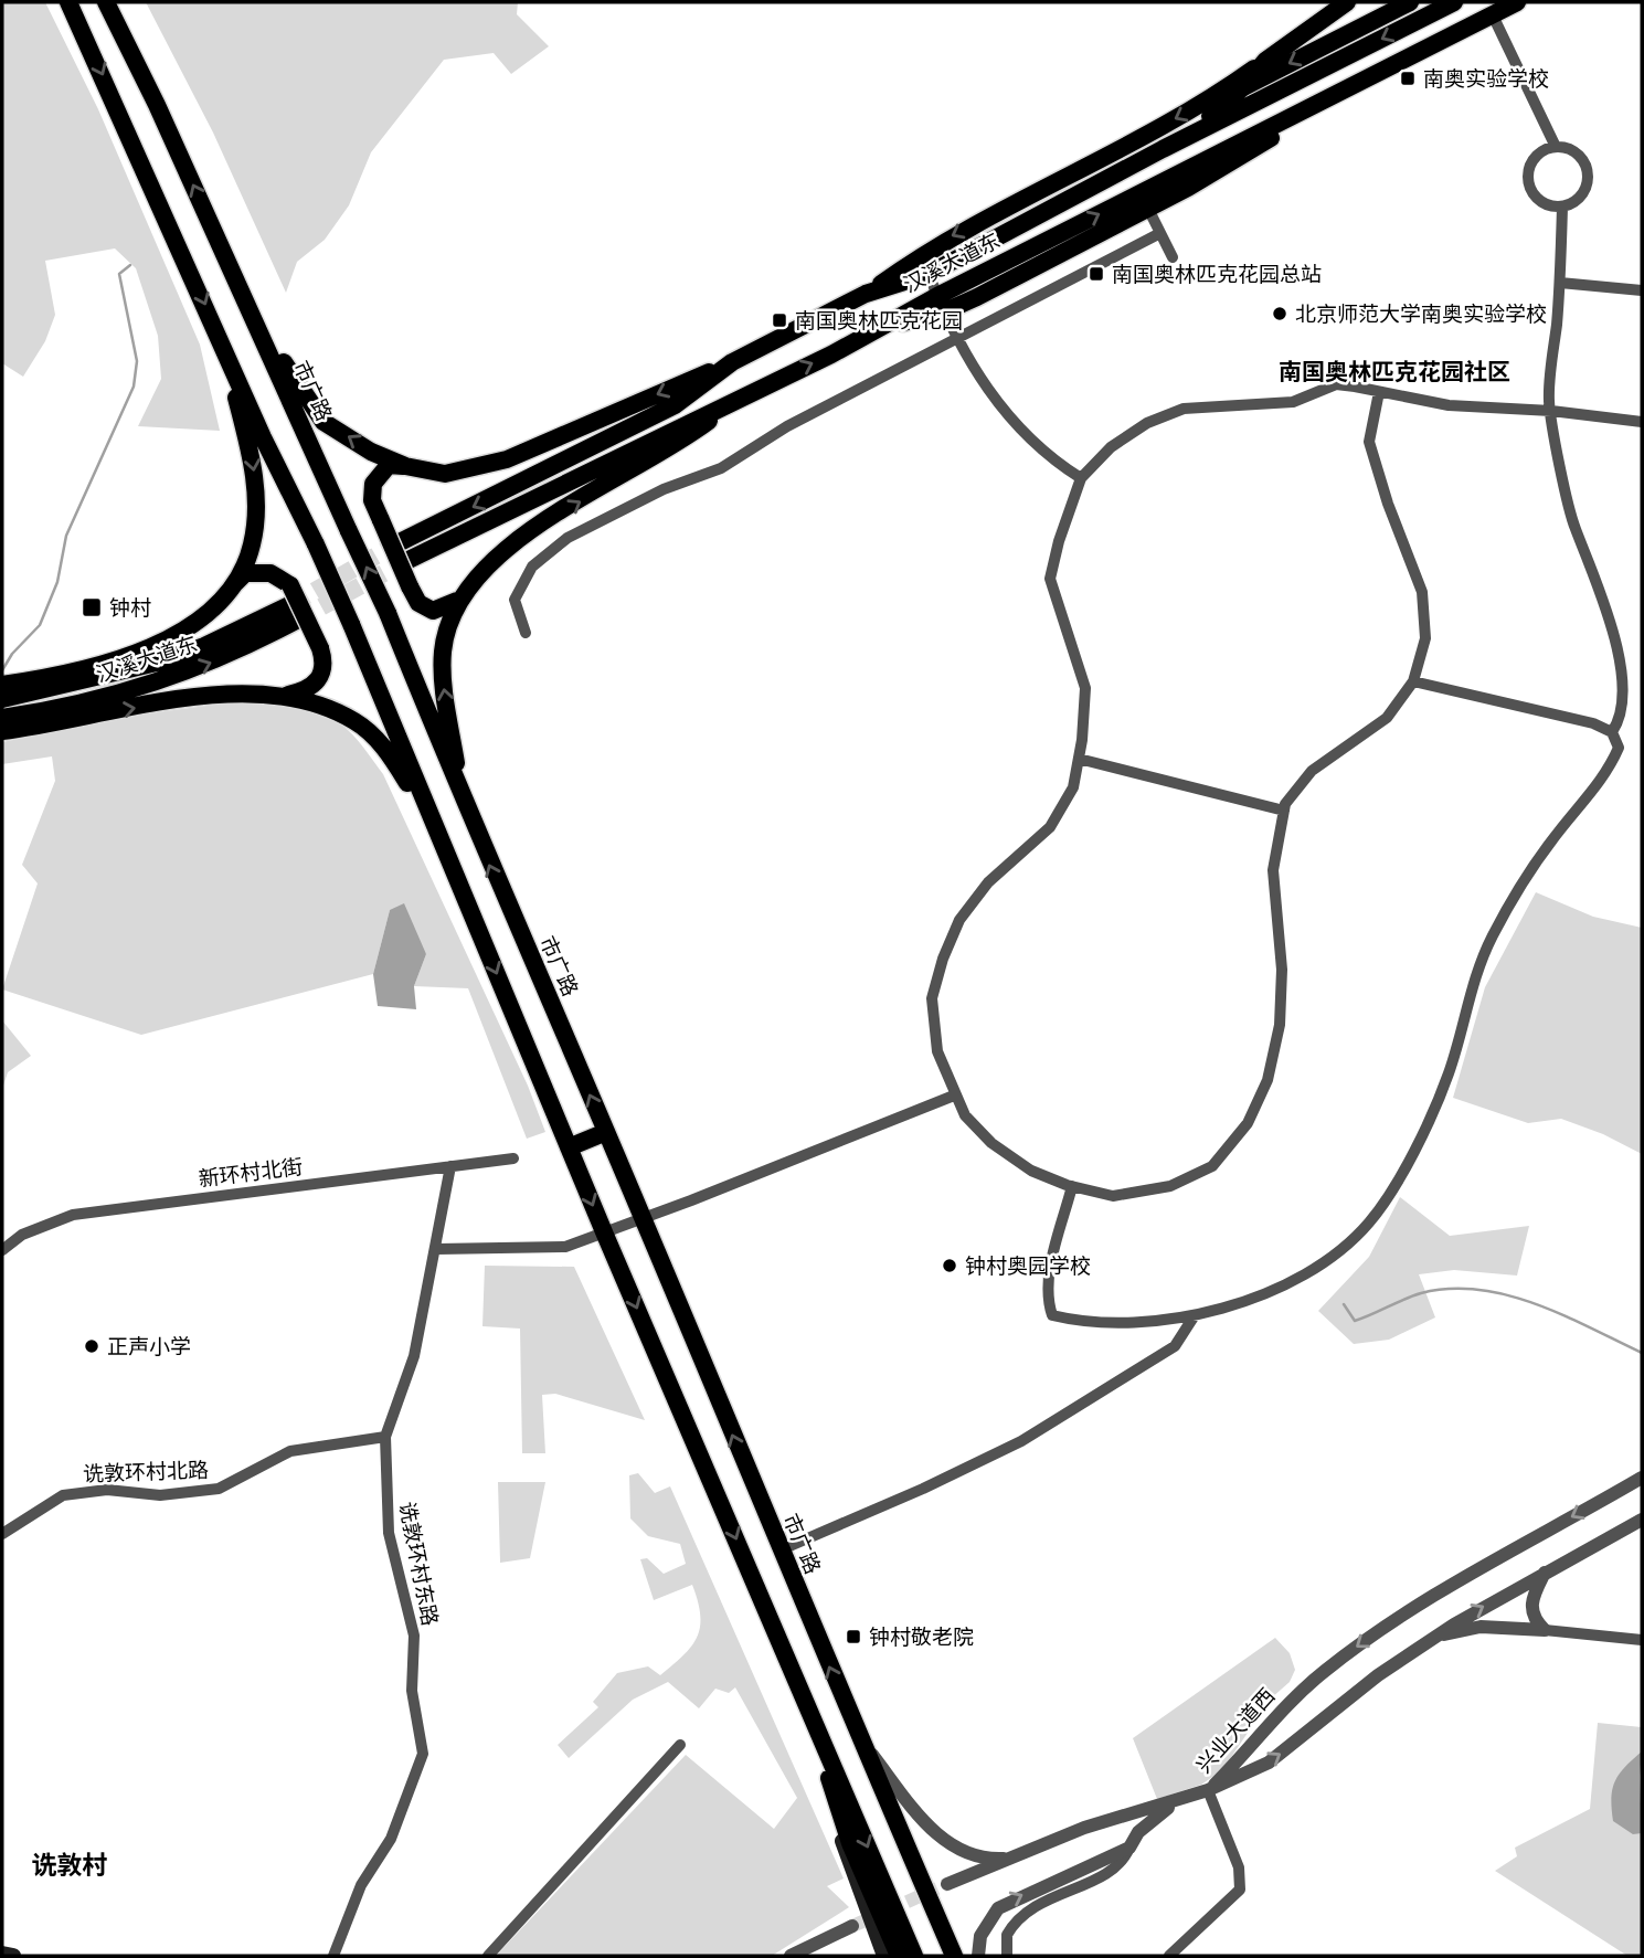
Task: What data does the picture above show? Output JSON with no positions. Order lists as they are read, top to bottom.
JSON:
{
  "streets": {
    "main road": ["汉溪大道东", "市广路"],
    "street": [
      "新环村北街",
      "诜敦环村北路",
      "诜敦环村东路",
      "兴业大道西"
    ]
  },
  "crossings": [
    ["新环村北街", "诜敦环村东路"],
    ["诜敦环村北路", "诜敦环村东路"]
  ],
  "districts": ["南国奥林匹克花园社区", "诜敦村"],
  "places": {
    "transit": [
      "南奥实验学校",
      "南国奥林匹克花园总站",
      "南国奥林匹克花园",
      "钟村",
      "钟村敬老院"
    ],
    "other": ["北京师范大学南奥实验学校", "钟村奥园学校", "正声小学"]
  }
}
